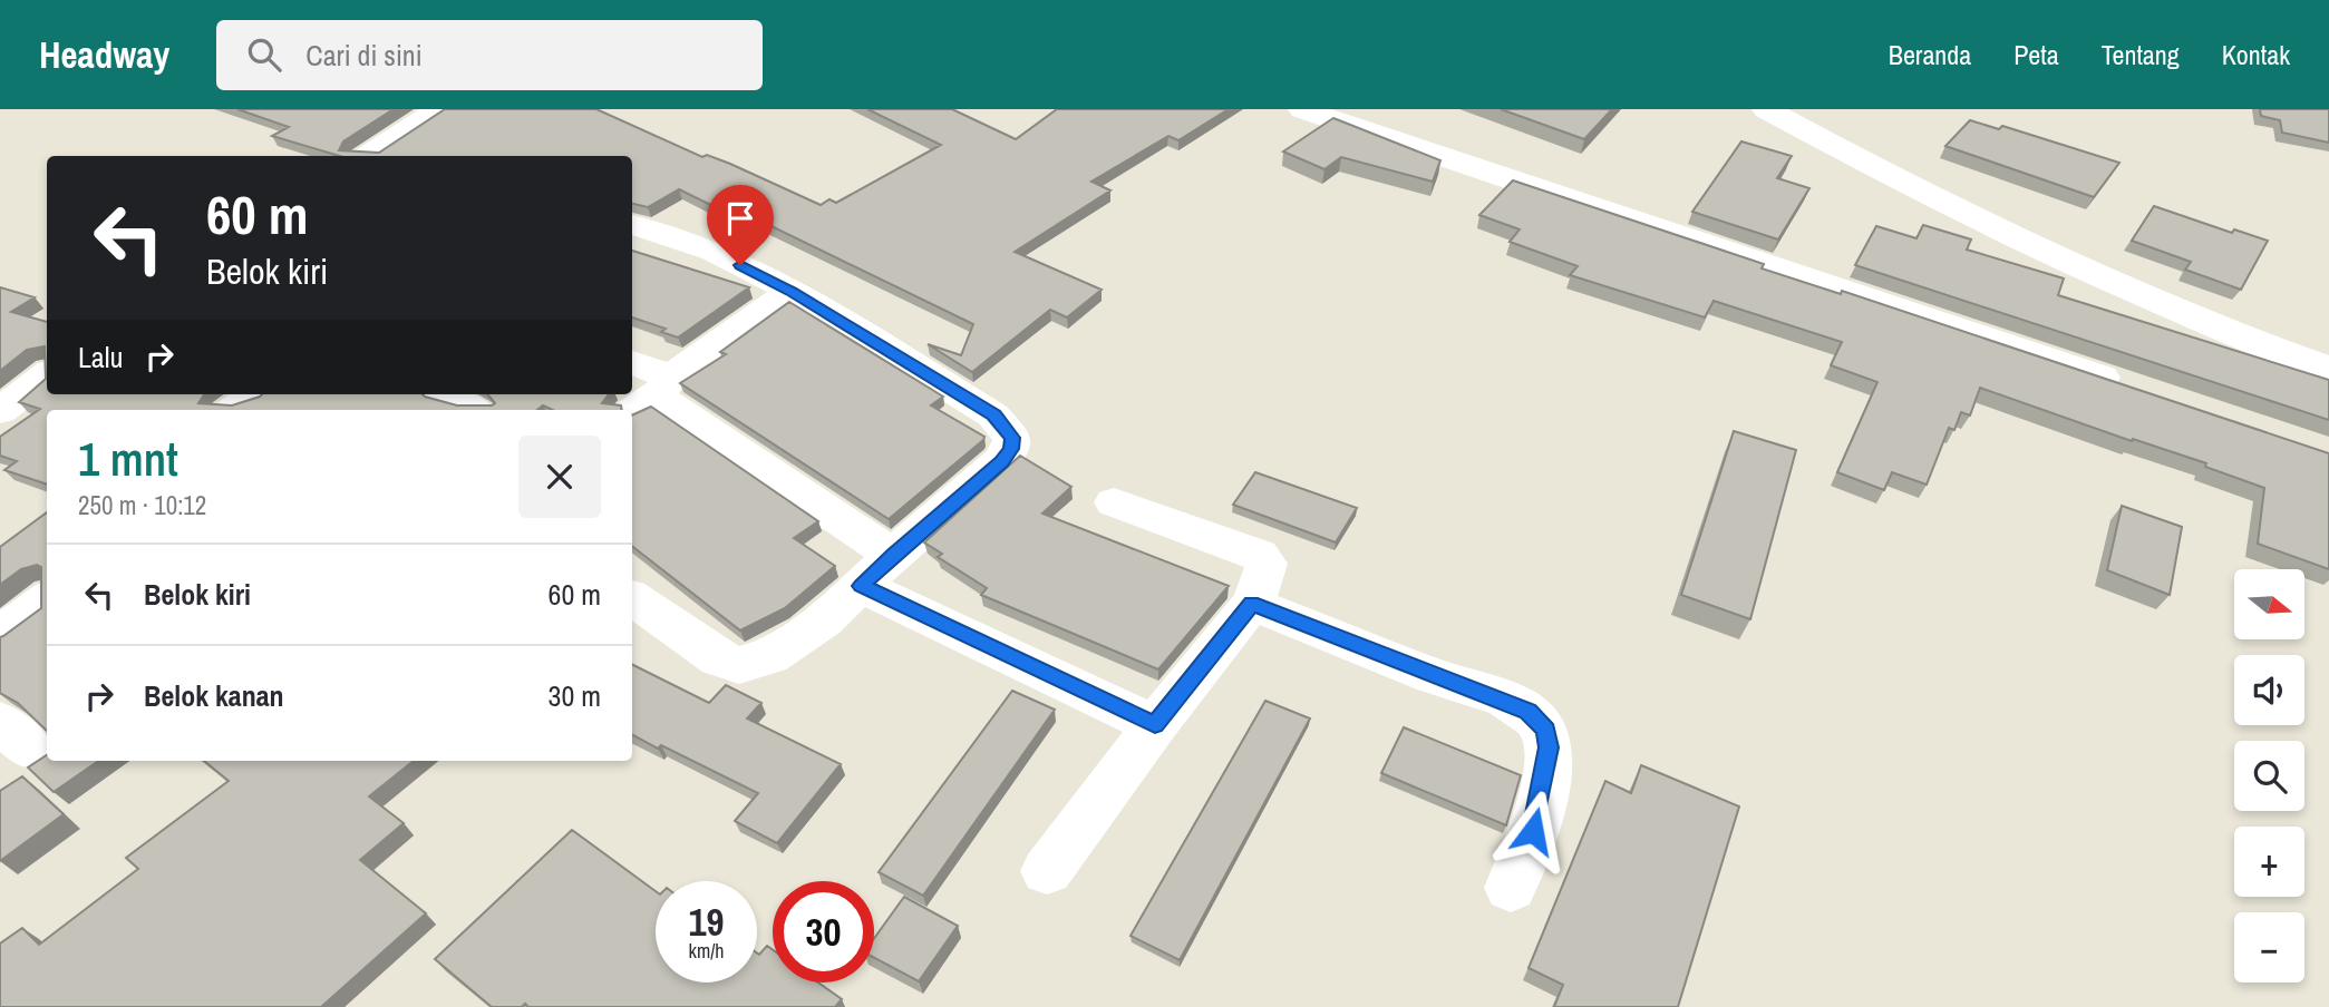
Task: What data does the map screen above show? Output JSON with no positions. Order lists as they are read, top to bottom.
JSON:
{
  "north": "right",
  "page": {
    "header": "Headway",
    "search": "Cari di sini",
    "nav": [
      "Beranda",
      "Peta",
      "Tentang",
      "Kontak"
    ],
    "turn": ["60 m", "Belok kiri"],
    "then": "Lalu",
    "heading": ["1 mnt", "250 m · 10:12"],
    "list": [
      {
        "name": "Belok kiri",
        "value": "60 m"
      },
      {
        "name": "Belok kanan",
        "value": "30 m"
      }
    ],
    "map_buttons": ["+", "−"],
    "speed": "19 km/h",
    "limit": "30"
  }
}
